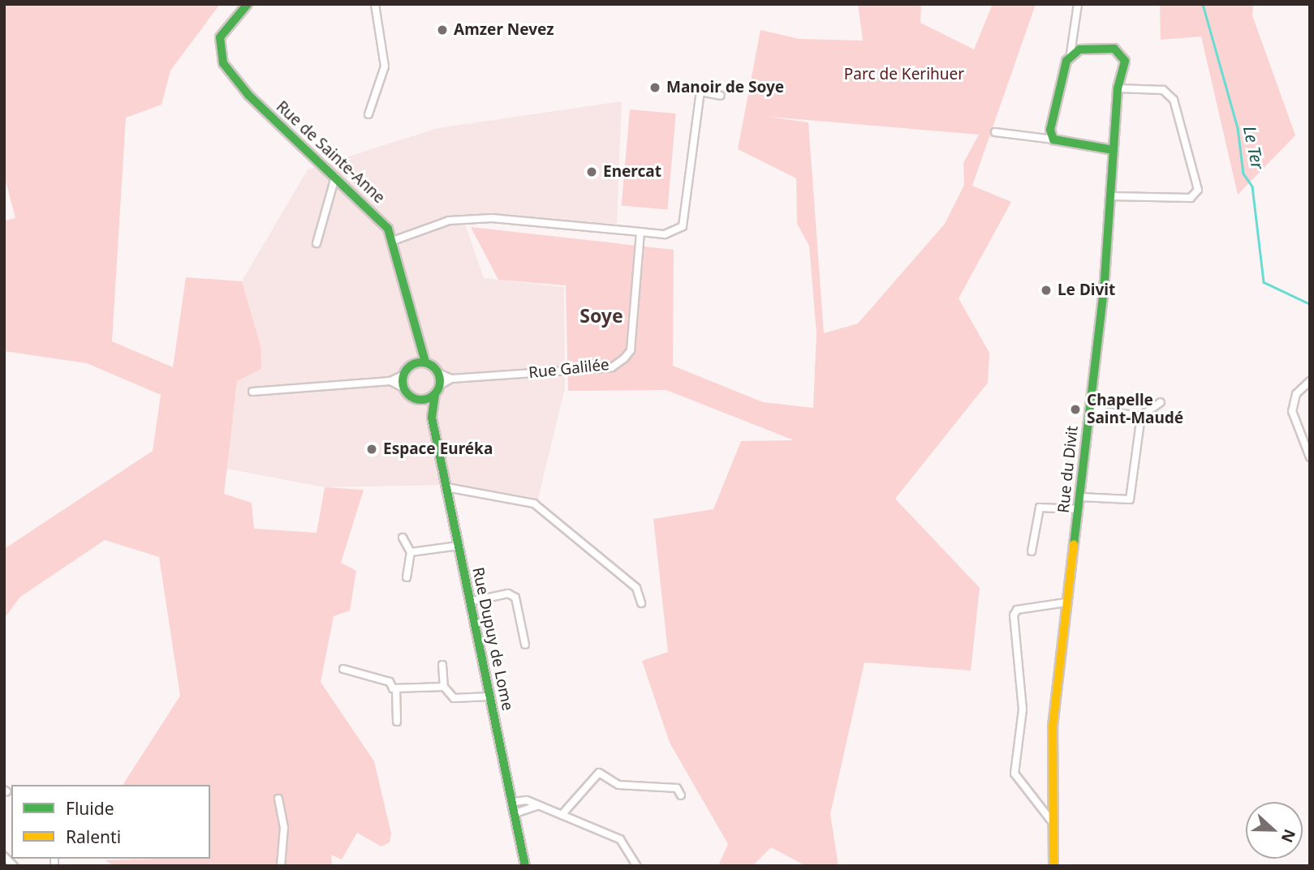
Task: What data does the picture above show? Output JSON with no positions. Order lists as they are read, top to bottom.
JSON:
{
  "streets": {
    "street": [
      "Rue de Sainte-Anne",
      "Rue Galilée",
      "Rue du Divit",
      "Rue Dupuy de Lome"
    ]
  },
  "crossings": [
    ["Rue de Sainte-Anne", "Rue Galilée"],
    ["Rue de Sainte-Anne", "Rue Dupuy de Lome"],
    ["Rue Galilée", "Rue Dupuy de Lome"]
  ],
  "districts": ["Soye"],
  "water": ["Le Ter"],
  "parks": ["Parc de Kerihuer"],
  "places": [
    "Amzer Nevez",
    "Manoir de Soye",
    "Enercat",
    "Le Divit",
    "Chapelle Saint-Maudé",
    "Espace Euréka"
  ],
  "legend": ["Fluide", "Ralenti"],
  "north": "right"
}
